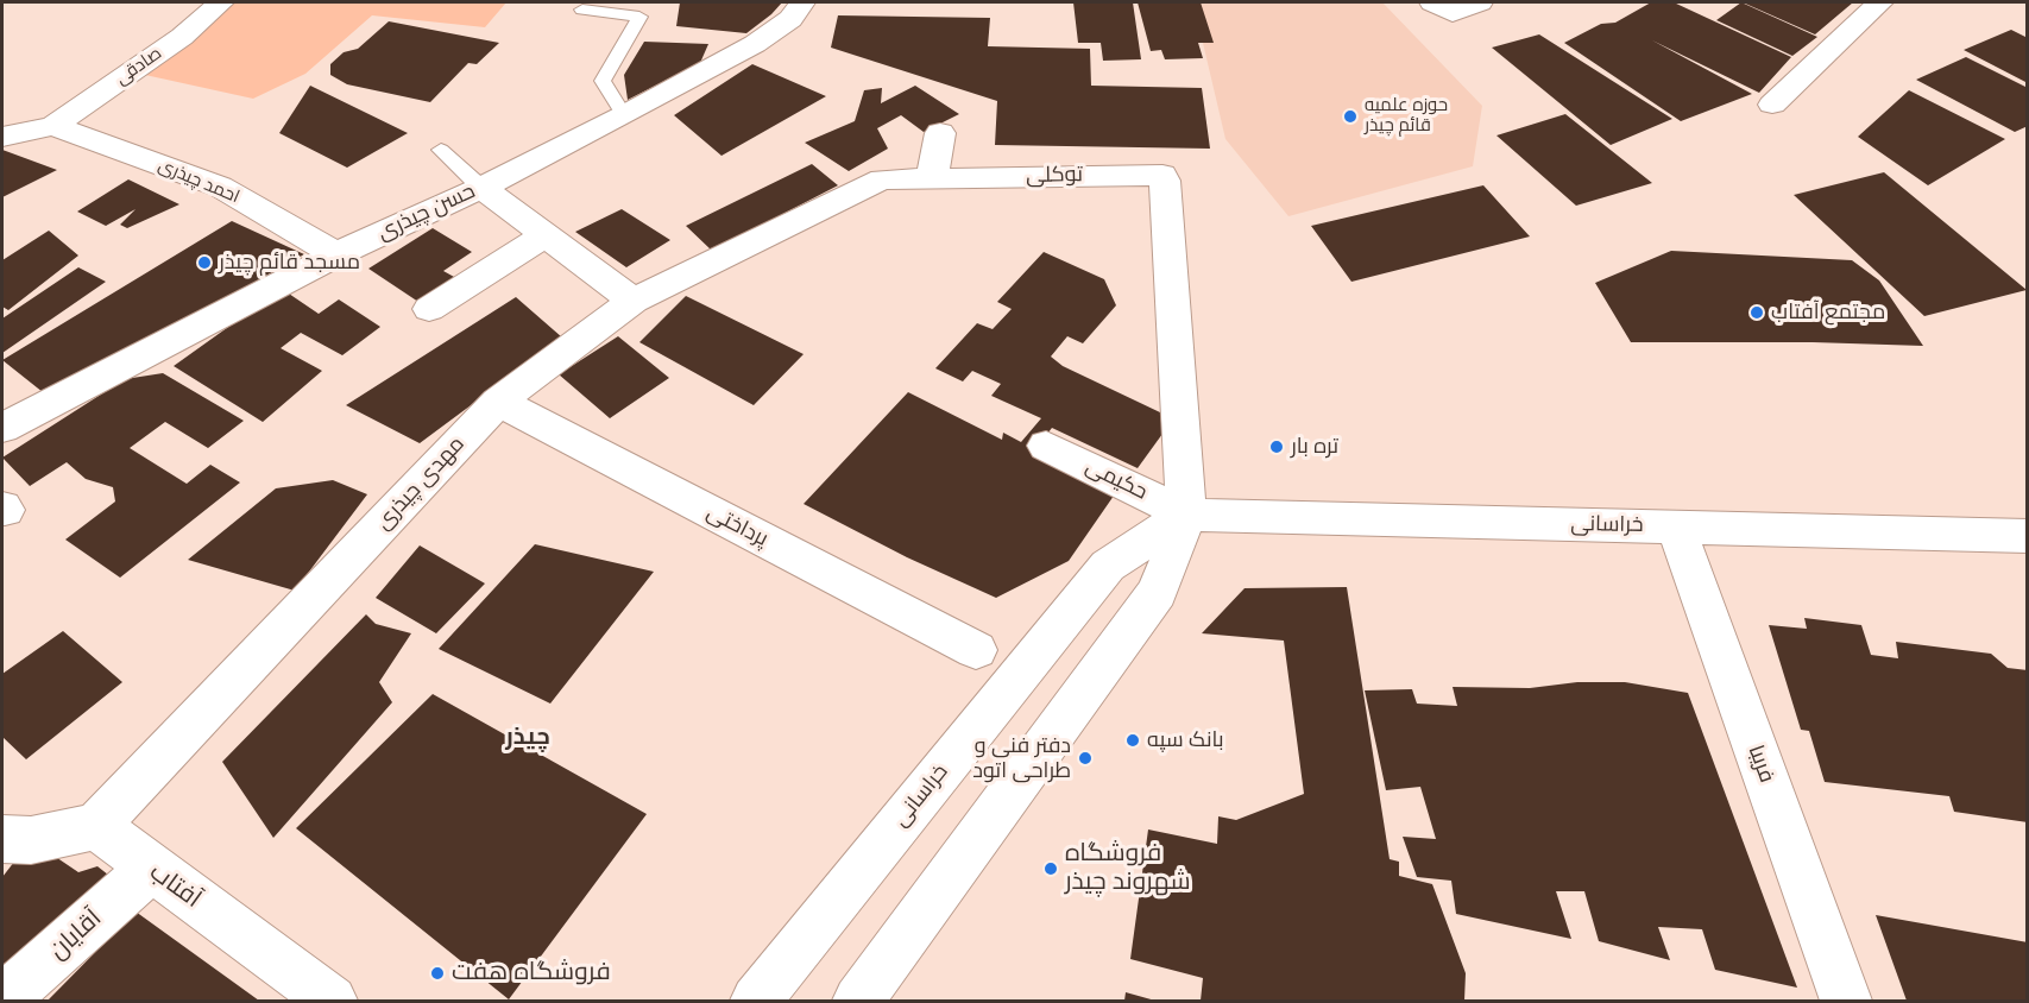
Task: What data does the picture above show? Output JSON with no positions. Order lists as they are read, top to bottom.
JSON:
{
  "streets": {
    "street": [
      "صادقی",
      "توکلی",
      "احمد چیذری",
      "حسن چیذری",
      "حکیمی",
      "مهدی چیذری",
      "خراسانی",
      "پرداختی",
      "فریبا",
      "آفتاب",
      "آقایان"
    ]
  },
  "crossings": [
    ["صادقی", "احمد چیذری"],
    ["توکلی", "حکیمی"],
    ["توکلی", "مهدی چیذری"],
    ["توکلی", "خراسانی"],
    ["احمد چیذری", "حسن چیذری"],
    ["حکیمی", "خراسانی"],
    ["مهدی چیذری", "پرداختی"],
    ["مهدی چیذری", "آفتاب"],
    ["خراسانی", "فریبا"],
    ["آفتاب", "آقایان"]
  ],
  "districts": ["چیذر"],
  "places": [
    "حوزه علمیه قائم چیذر",
    "مسجد قائم چیذر",
    "مجتمع آفتاب",
    "تره بار",
    "بانک سپه",
    "دفتر فنی و طراحی اتود",
    "فروشگاه شهروند چیذر",
    "فروشگاه هفت"
  ]
}
